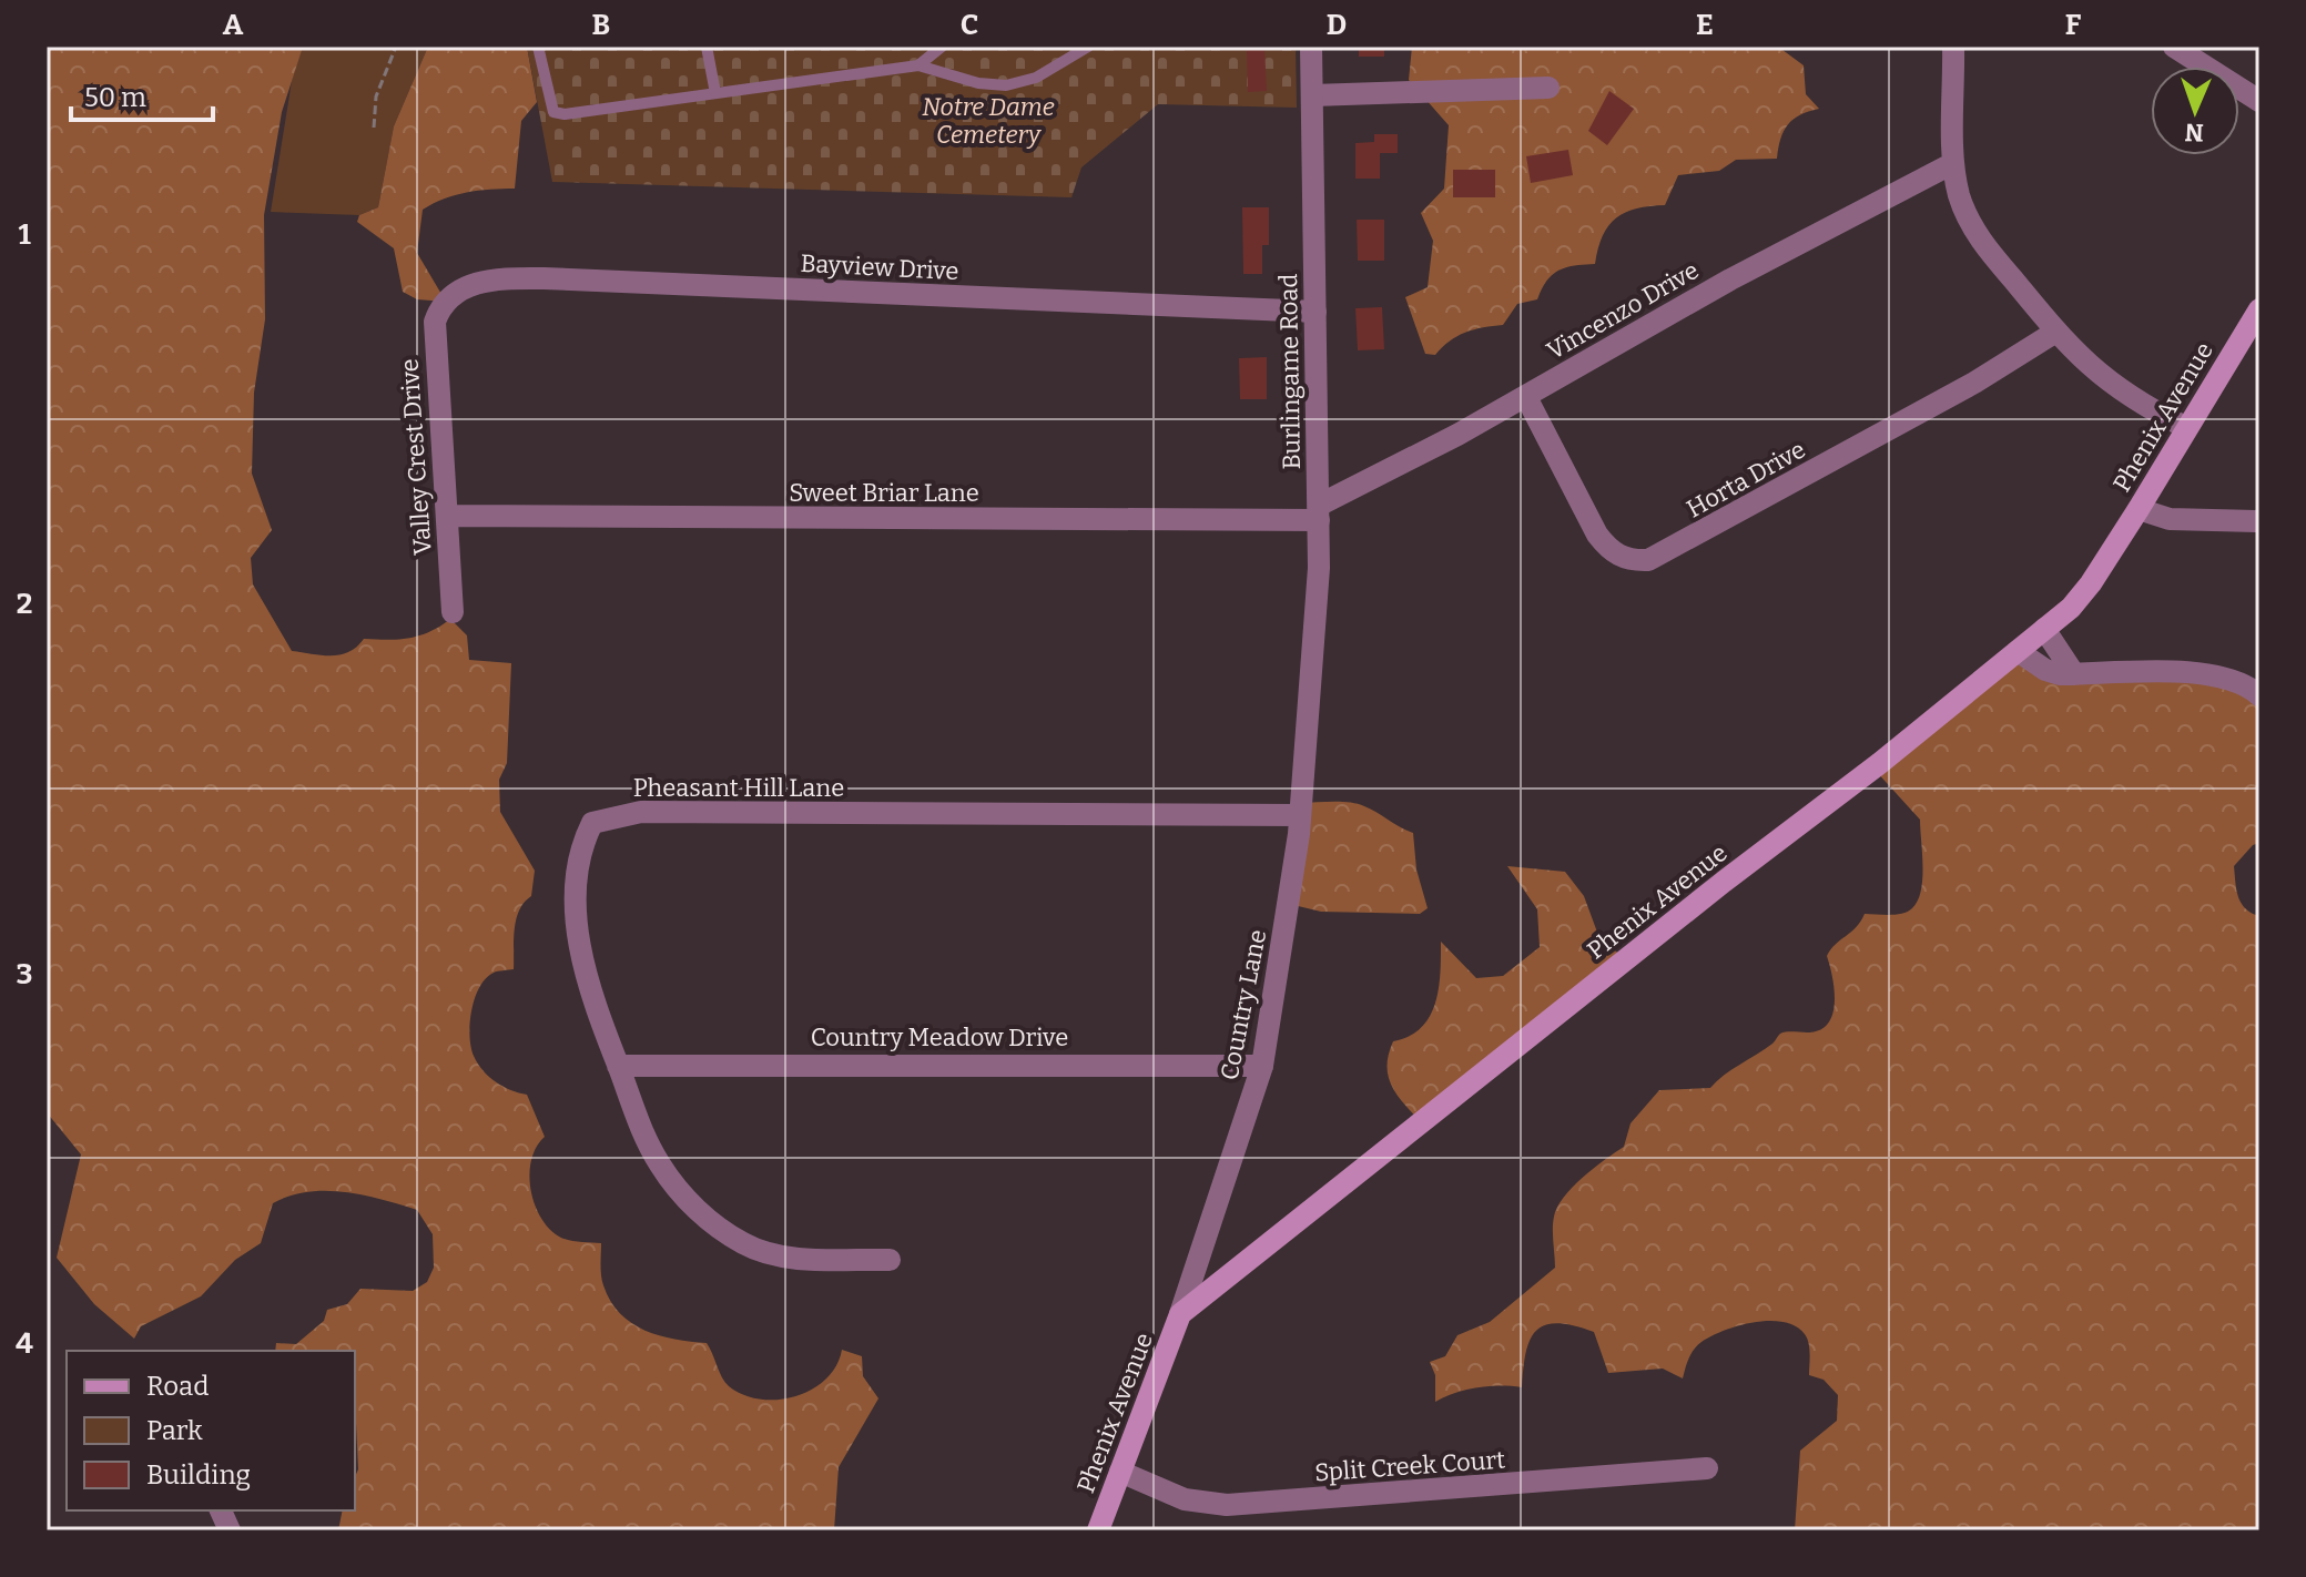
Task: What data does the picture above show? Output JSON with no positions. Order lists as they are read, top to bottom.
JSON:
{
  "streets": {
    "main road": ["Phenix Avenue"],
    "street": [
      "Bayview Drive",
      "Vincenzo Drive",
      "Burlingame Road",
      "Valley Crest Drive",
      "Horta Drive",
      "Sweet Briar Lane",
      "Pheasant Hill Lane",
      "Country Lane",
      "Country Meadow Drive",
      "Split Creek Court"
    ]
  },
  "crossings": [
    ["Bayview Drive", "Burlingame Road"],
    ["Bayview Drive", "Valley Crest Drive"],
    ["Vincenzo Drive", "Burlingame Road"],
    ["Vincenzo Drive", "Horta Drive"],
    ["Vincenzo Drive", "Sweet Briar Lane"],
    ["Burlingame Road", "Sweet Briar Lane"],
    ["Burlingame Road", "Country Lane"],
    ["Phenix Avenue", "Country Lane"],
    ["Phenix Avenue", "Split Creek Court"],
    ["Valley Crest Drive", "Sweet Briar Lane"],
    ["Pheasant Hill Lane", "Country Lane"],
    ["Pheasant Hill Lane", "Country Meadow Drive"],
    ["Country Lane", "Country Meadow Drive"]
  ],
  "parks": ["Notre Dame Cemetery"],
  "legend": ["Road", "Park", "Building"],
  "scale_bar": "50 m",
  "north": "bottom",
  "grid": {
    "columns": [
      "A",
      "B",
      "C",
      "D",
      "E",
      "F"
    ],
    "rows": [
      "1",
      "2",
      "3",
      "4"
    ]
  }
}
